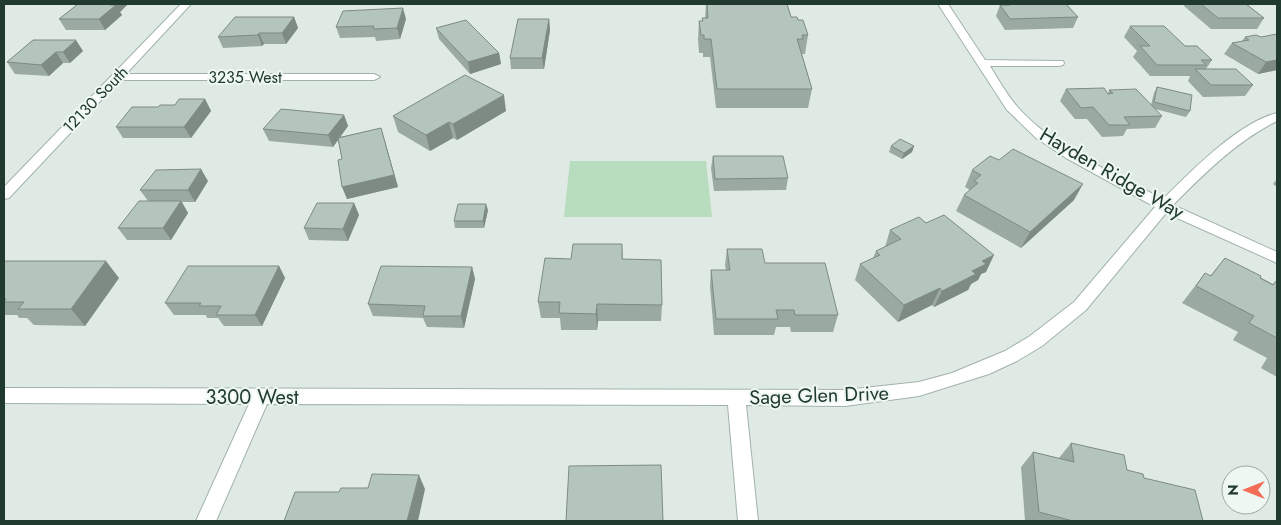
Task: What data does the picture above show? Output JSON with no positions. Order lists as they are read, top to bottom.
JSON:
{
  "streets": {
    "street": [
      "3235 West",
      "12130 South",
      "Hayden Ridge Way",
      "Sage Glen Drive",
      "3300 West"
    ]
  },
  "crossings": [
    ["3235 West", "12130 South"],
    ["Hayden Ridge Way", "Sage Glen Drive"],
    ["Sage Glen Drive", "3300 West"]
  ],
  "north": "left"
}
